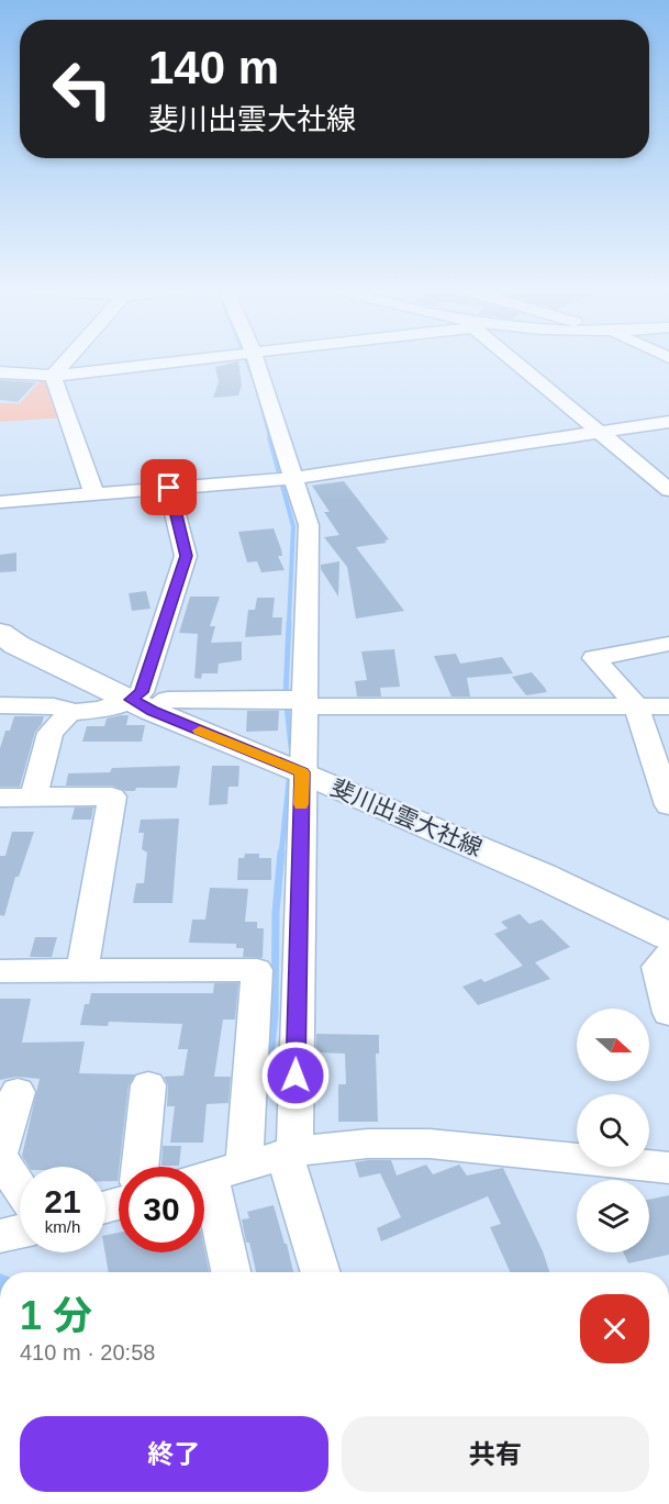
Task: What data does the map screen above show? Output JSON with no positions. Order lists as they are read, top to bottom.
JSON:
{
  "streets": {
    "main road": ["斐川出雲大社線"]
  },
  "north": "right",
  "page": {
    "turn": ["140 m", "斐川出雲大社線"],
    "speed": "21 km/h",
    "limit": "30",
    "heading": ["1 分", "410 m · 20:58"],
    "buttons": ["終了", "共有"]
  }
}
